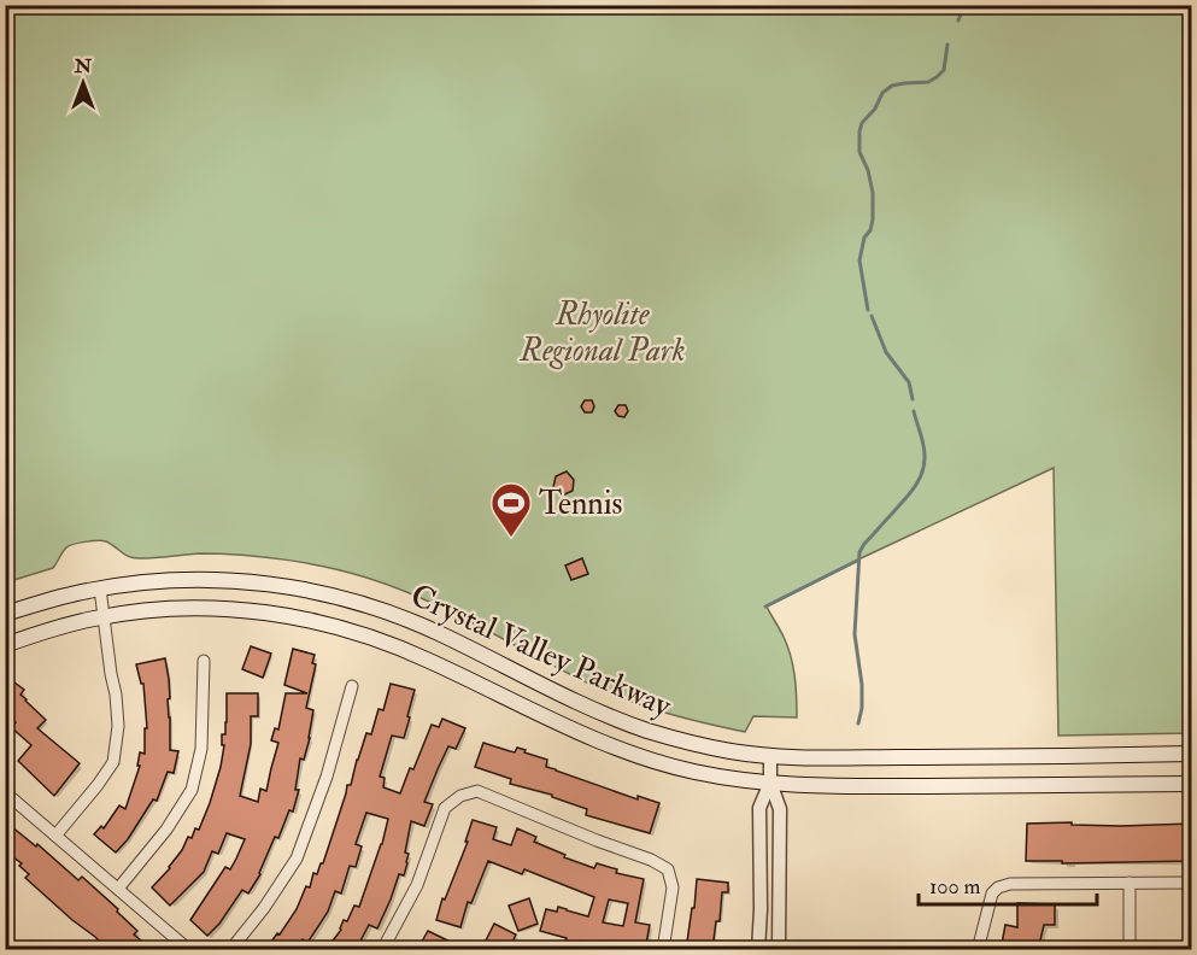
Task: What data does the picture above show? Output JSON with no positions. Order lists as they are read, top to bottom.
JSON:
{
  "streets": {
    "main road": ["Crystal Valley Parkway"]
  },
  "parks": ["Rhyolite Regional Park"],
  "places": {
    "sports": ["Tennis"]
  },
  "scale_bar": "100 m",
  "north": "top"
}
